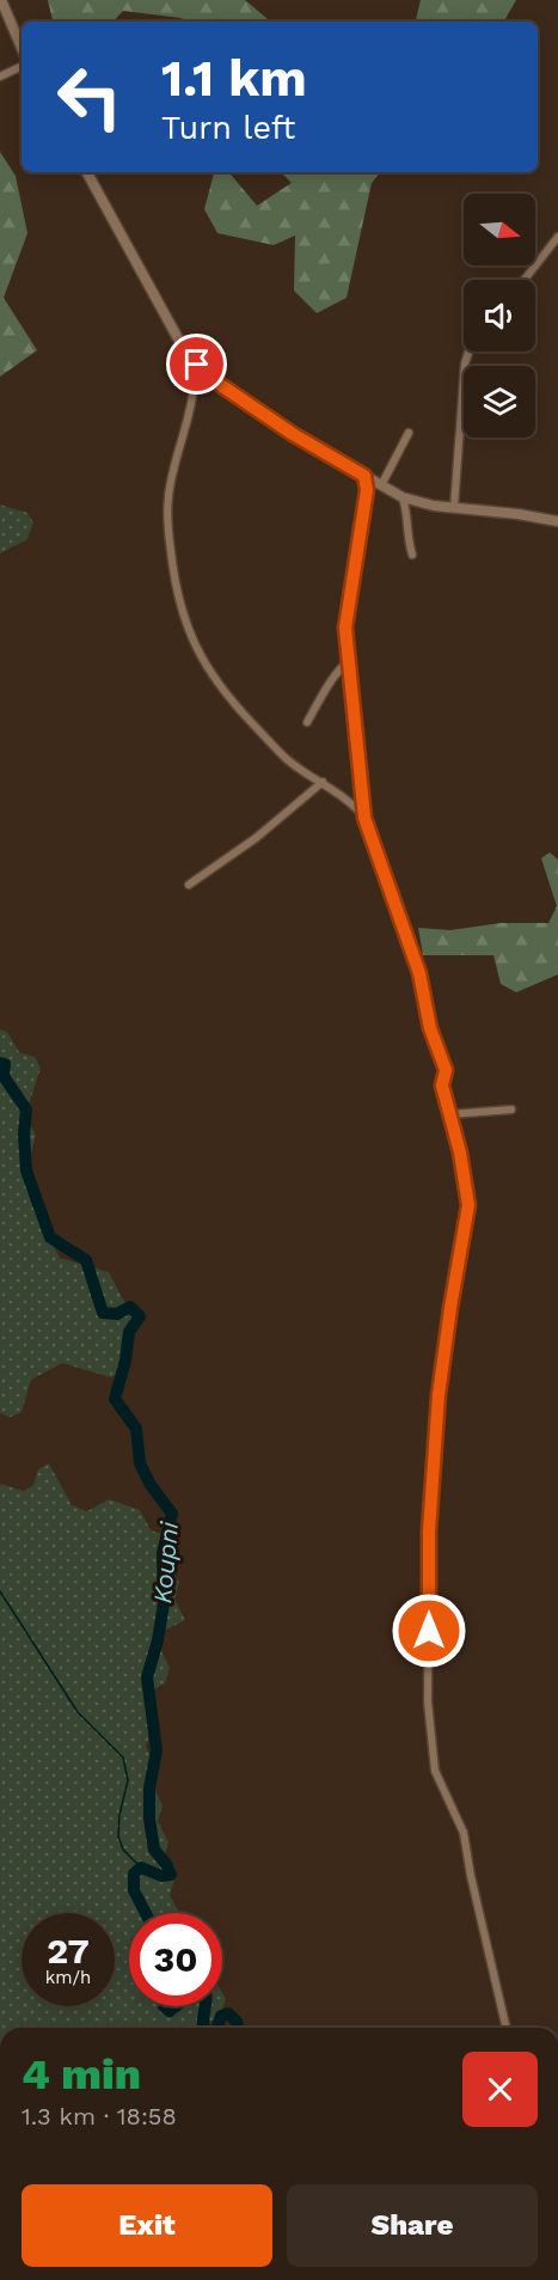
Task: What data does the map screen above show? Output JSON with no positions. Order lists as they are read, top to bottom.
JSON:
{
  "water": ["Koupni"],
  "north": "right",
  "page": {
    "turn": ["1.1 km", "Turn left"],
    "speed": "27 km/h",
    "limit": "30",
    "heading": ["4 min", "1.3 km · 18:58"],
    "buttons": ["Exit", "Share"]
  }
}
